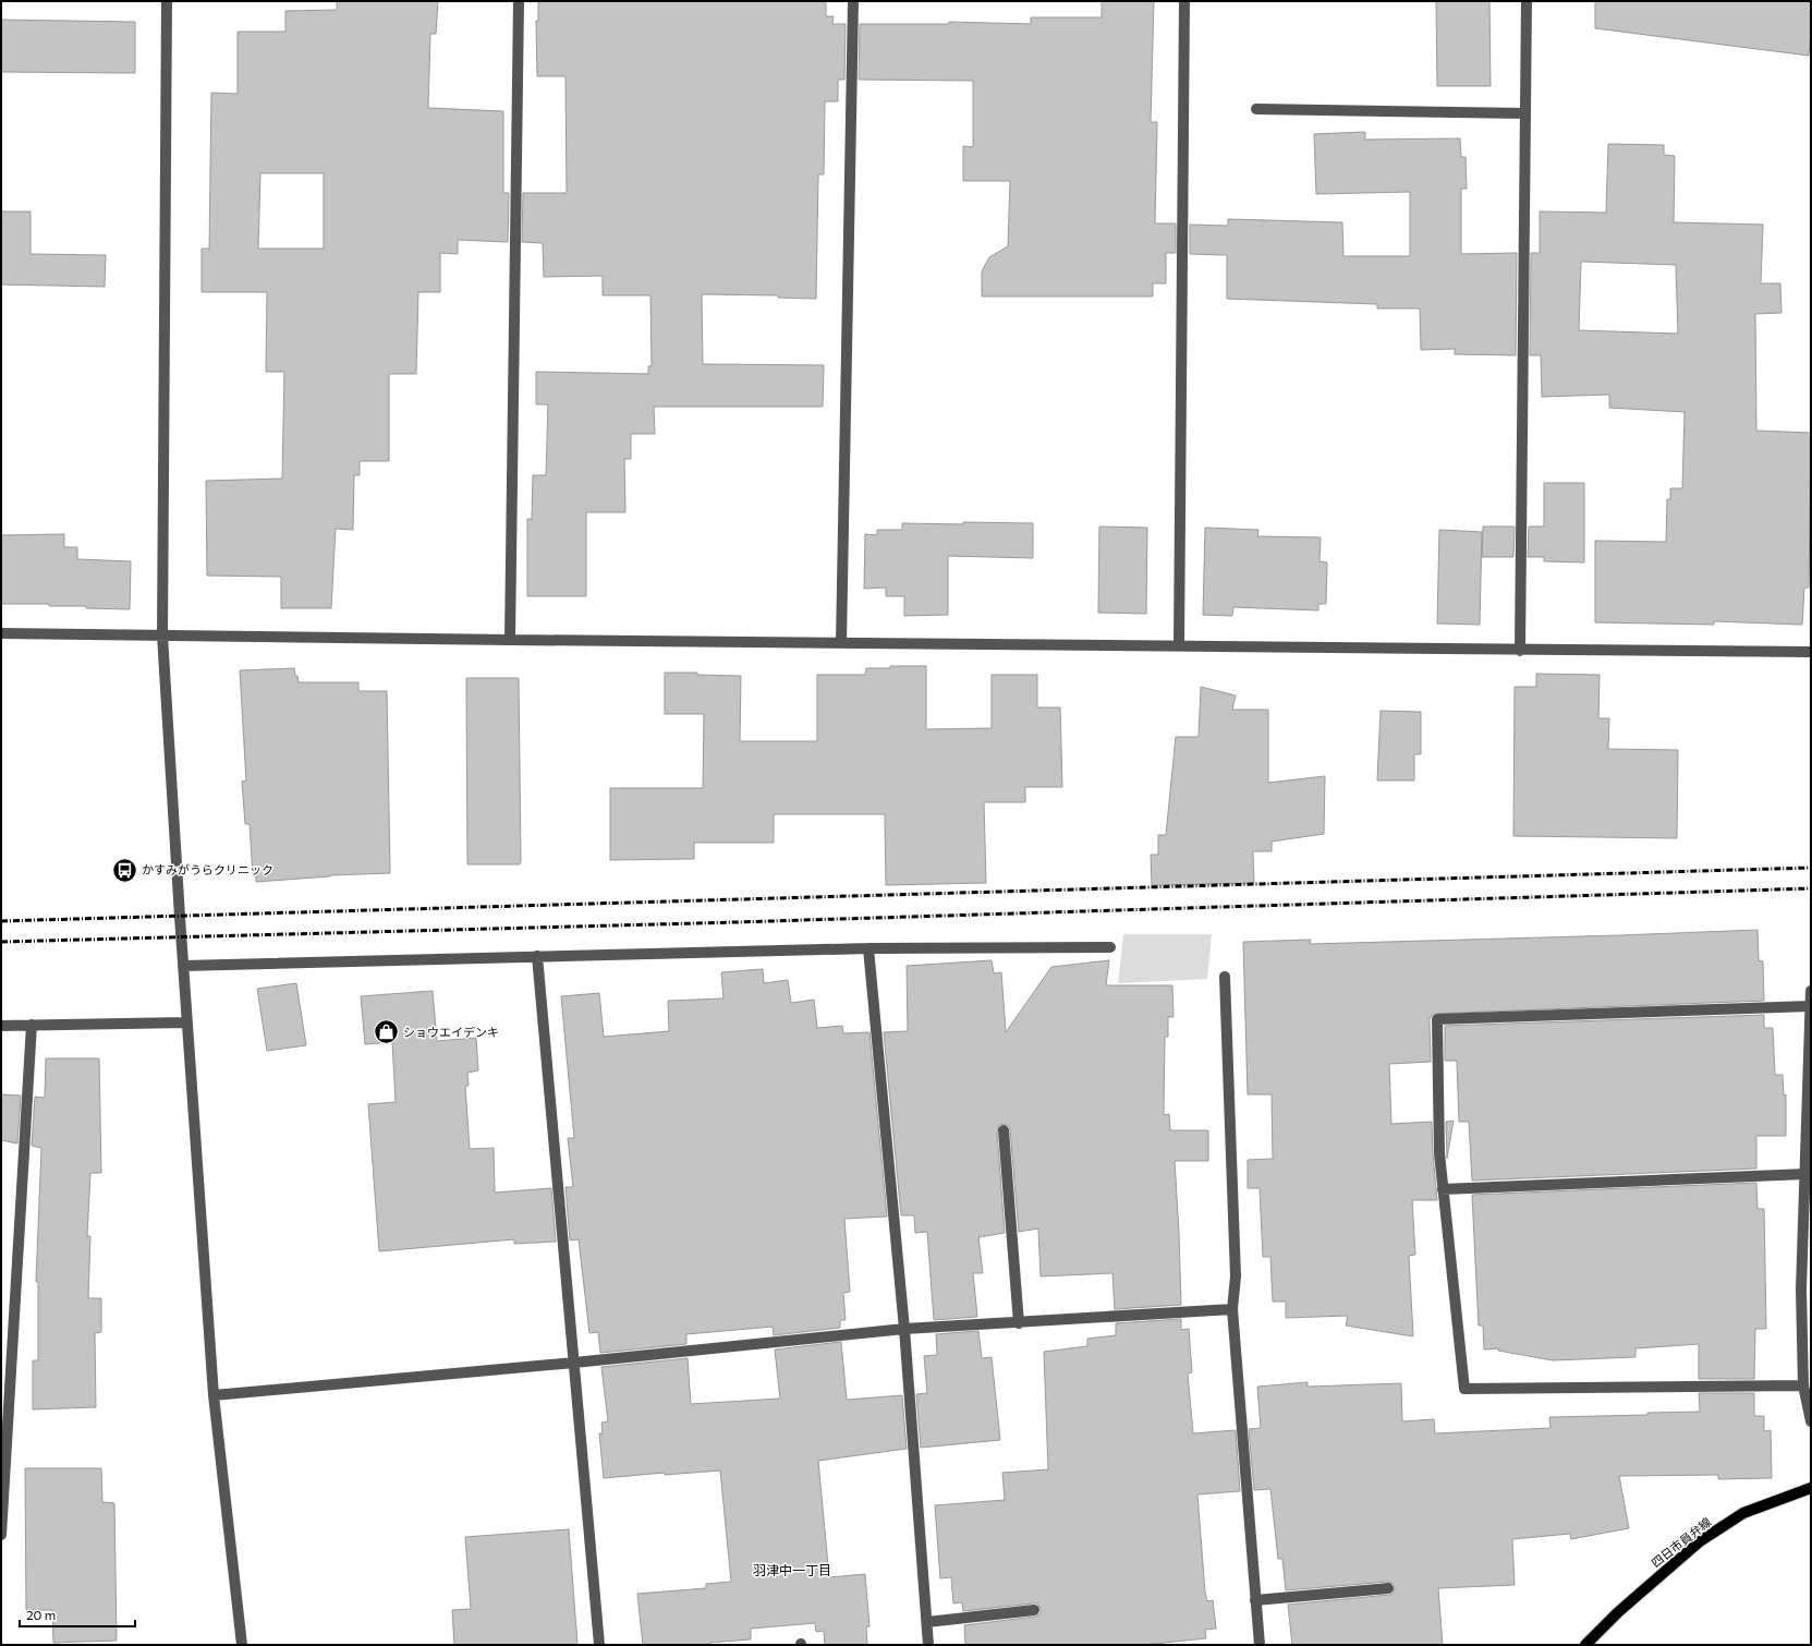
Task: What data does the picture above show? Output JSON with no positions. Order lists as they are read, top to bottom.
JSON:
{
  "streets": {
    "main road": ["四日市員弁線"]
  },
  "districts": ["羽津中一丁目"],
  "places": {
    "bus stop": ["かすみがうらクリニック"],
    "shop": ["ショウエイデンキ"]
  },
  "scale_bar": "20 m"
}
